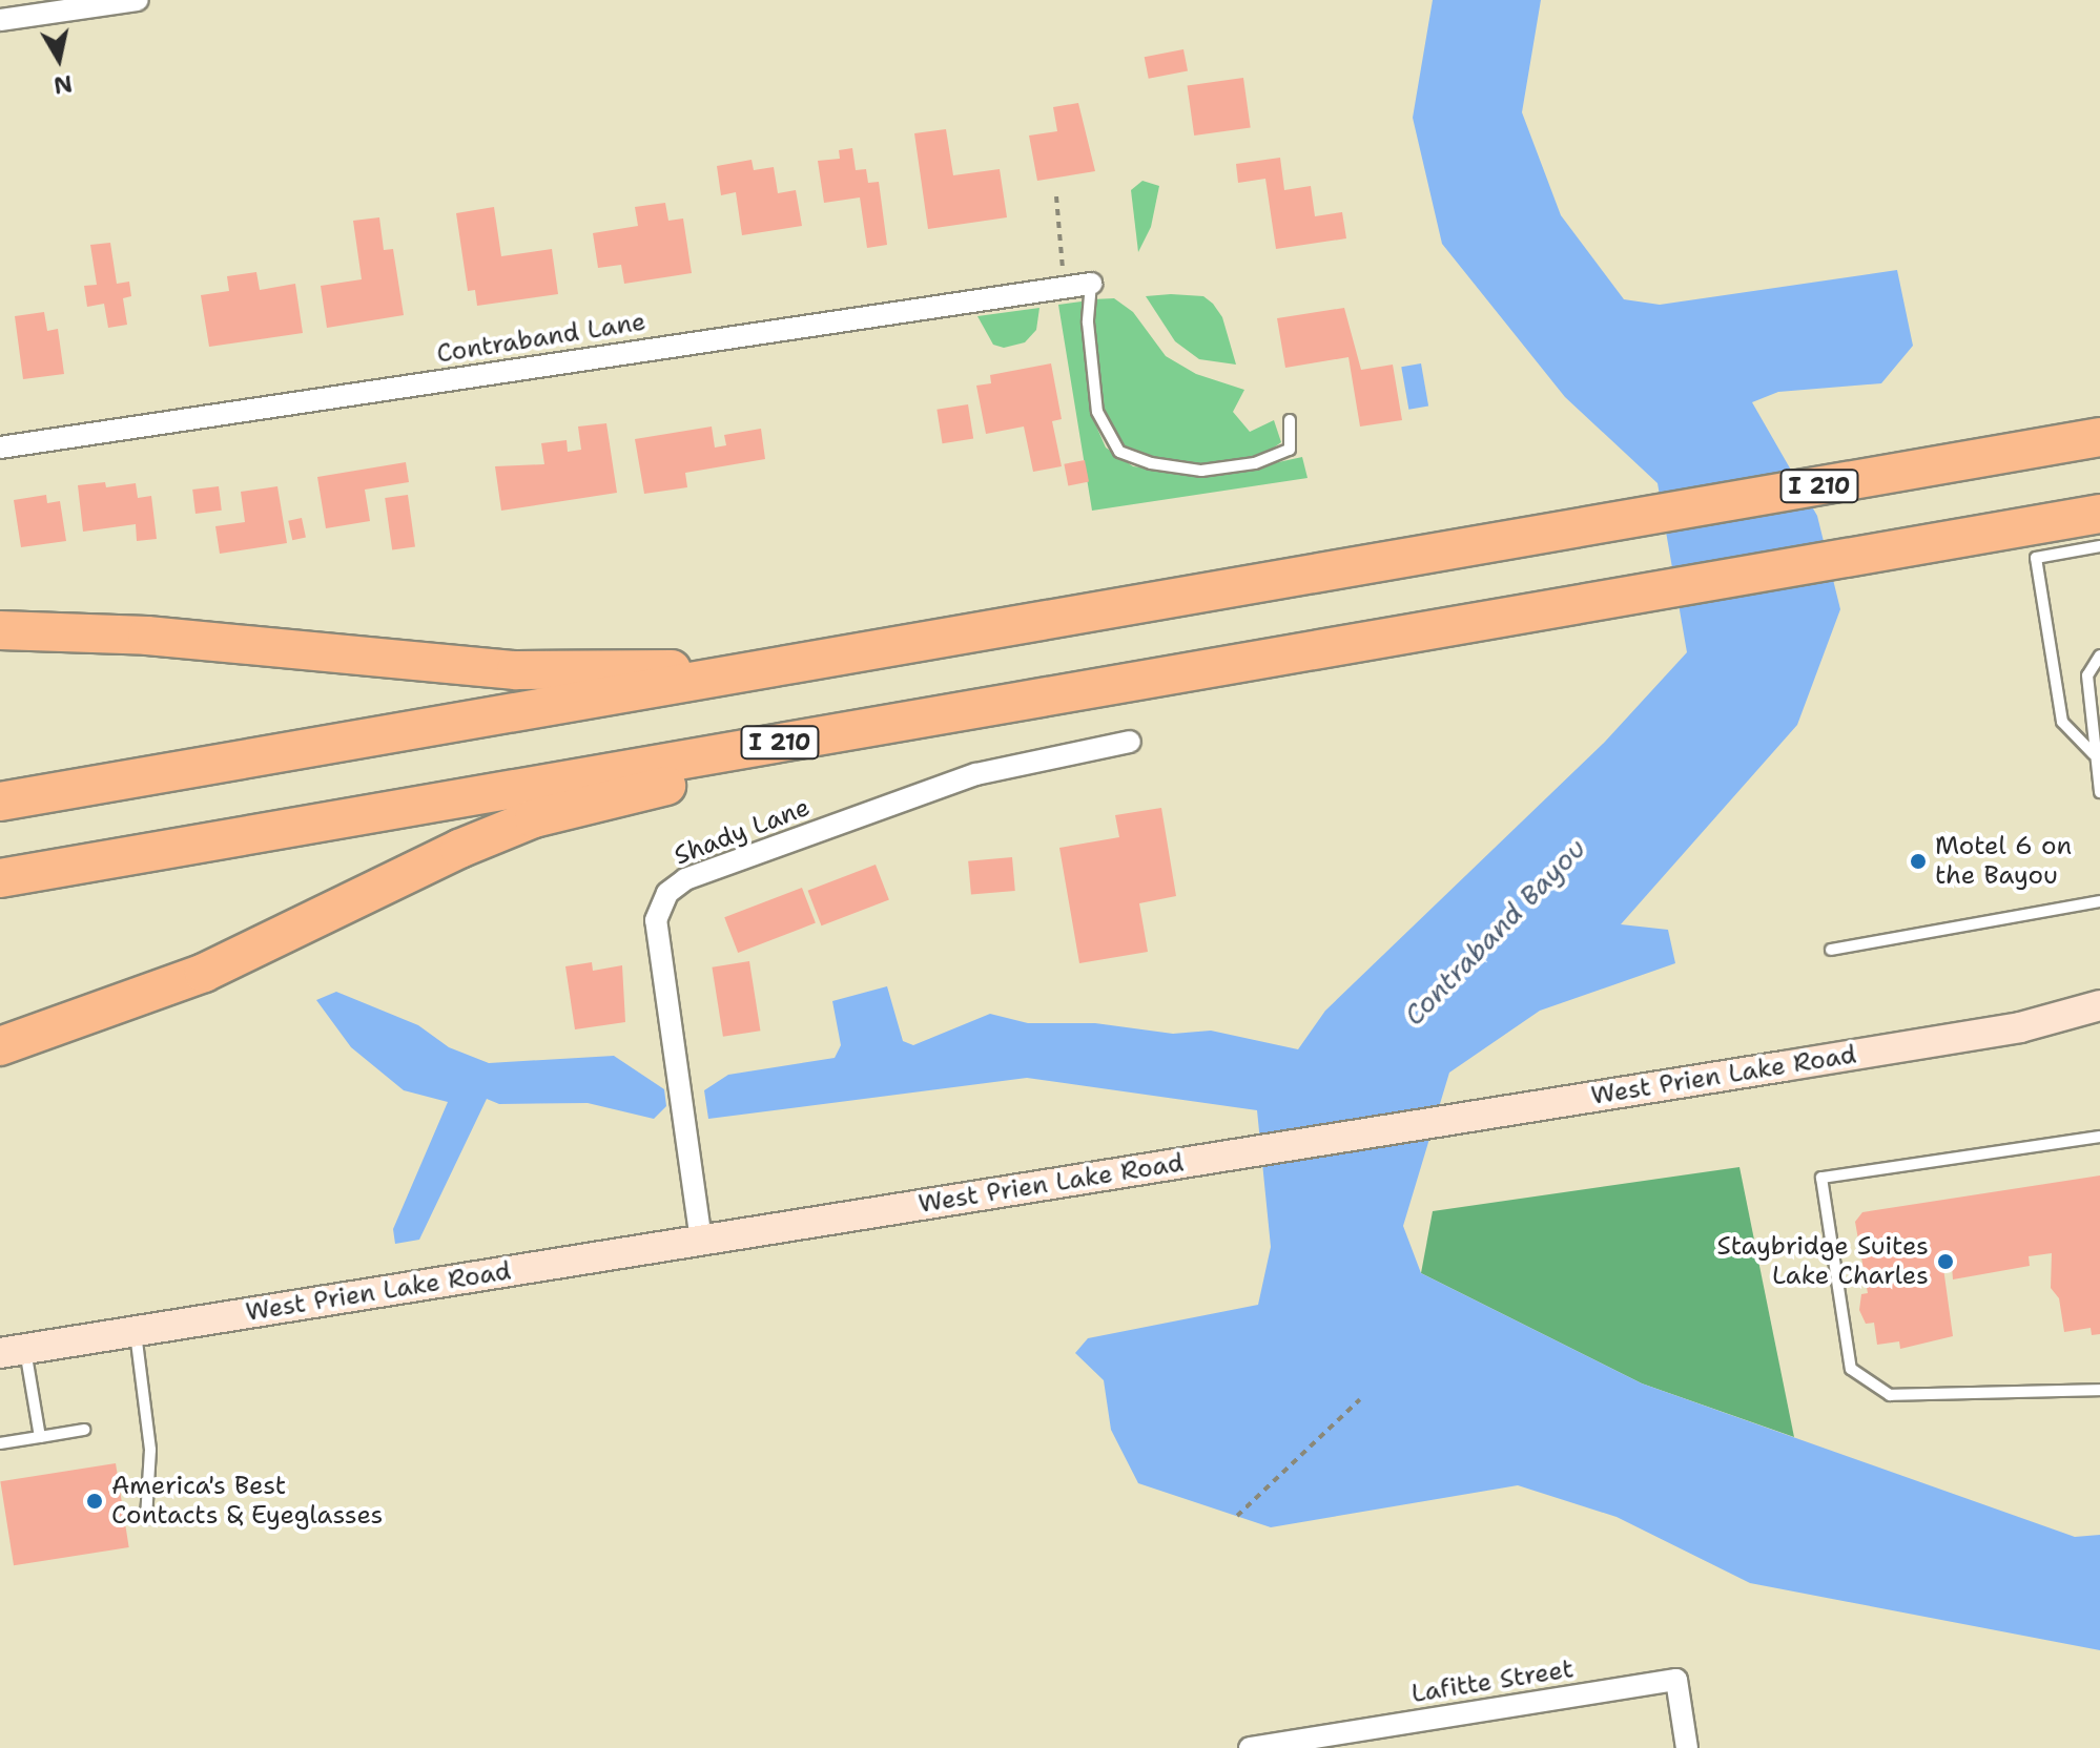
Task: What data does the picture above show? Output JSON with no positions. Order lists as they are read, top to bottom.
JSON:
{
  "streets": {
    "highway": ["I 210"],
    "street": [
      "Contraband Lane",
      "Shady Lane",
      "West Prien Lake Road",
      "Lafitte Street"
    ]
  },
  "crossings": [
    ["Shady Lane", "West Prien Lake Road"]
  ],
  "water": ["Contraband Bayou"],
  "places": ["Motel 6 on the Bayou", "Staybridge Suites Lake Charles", "America's Best Contacts & Eyeglasses"],
  "north": "bottom"
}
